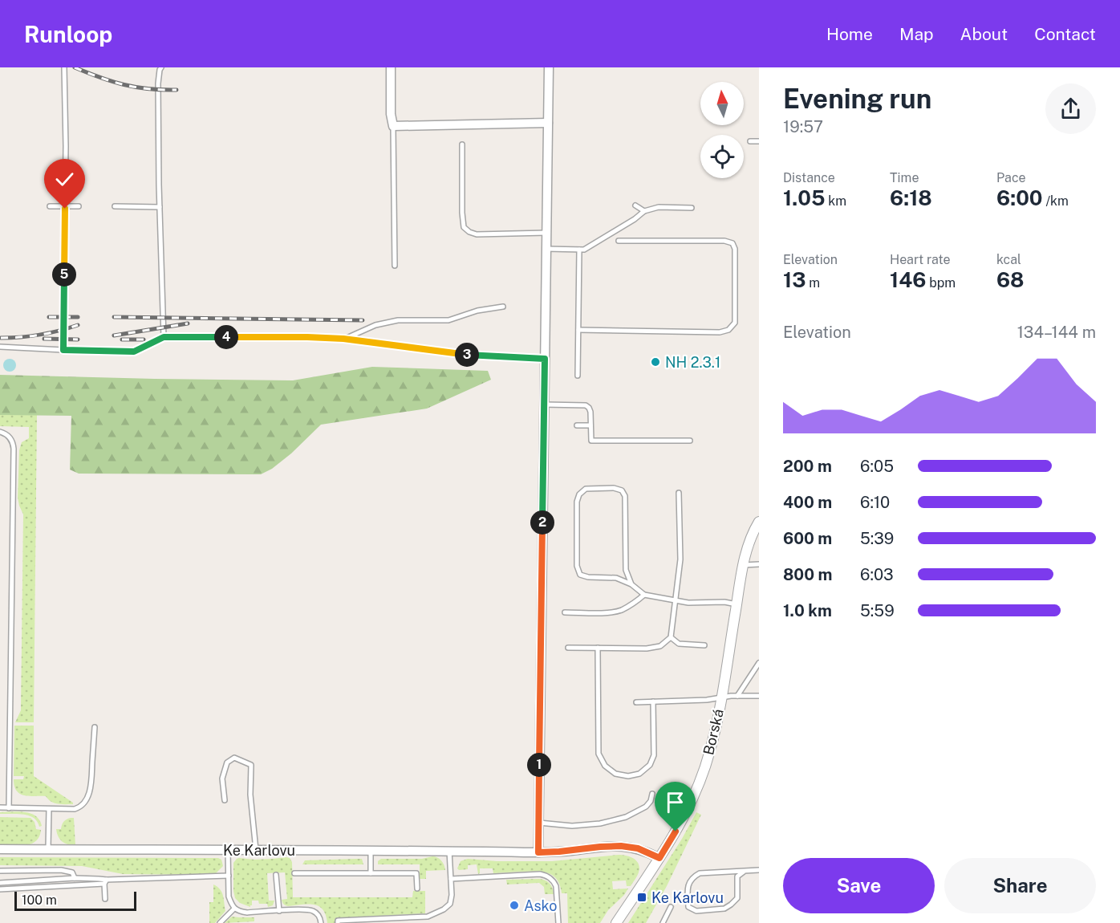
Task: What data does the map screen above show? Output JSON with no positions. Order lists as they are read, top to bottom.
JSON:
{
  "streets": {
    "street": ["Borská", "Ke Karlovu"]
  },
  "crossings": [
    ["Borská", "Ke Karlovu"]
  ],
  "places": {
    "other": ["NH 2.3.1", "Asko"],
    "transit": ["Ke Karlovu"]
  },
  "scale_bar": "100 m",
  "north": "top",
  "page": {
    "header": "Runloop",
    "nav": [
      "Home",
      "Map",
      "About",
      "Contact"
    ],
    "heading": ["Evening run", "19:57"],
    "stats": [
      ["Distance", "1.05 km"],
      ["Time", "6:18"],
      ["Pace", "6:00 /km"],
      ["Elevation", "13 m"],
      ["Heart rate", "146 bpm"],
      ["kcal", "68"]
    ],
    "pins": [
      "5",
      "4",
      "3",
      "2",
      "1"
    ],
    "chart": ["Elevation", "134–144 m"],
    "list": [
      {
        "name": "200 m",
        "note": "6:05"
      },
      {
        "name": "400 m",
        "note": "6:10"
      },
      {
        "name": "600 m",
        "note": "5:39"
      },
      {
        "name": "800 m",
        "note": "6:03"
      },
      {
        "name": "1.0 km",
        "note": "5:59"
      }
    ],
    "buttons": ["Save", "Share"],
    "scale": "100 m"
  }
}
